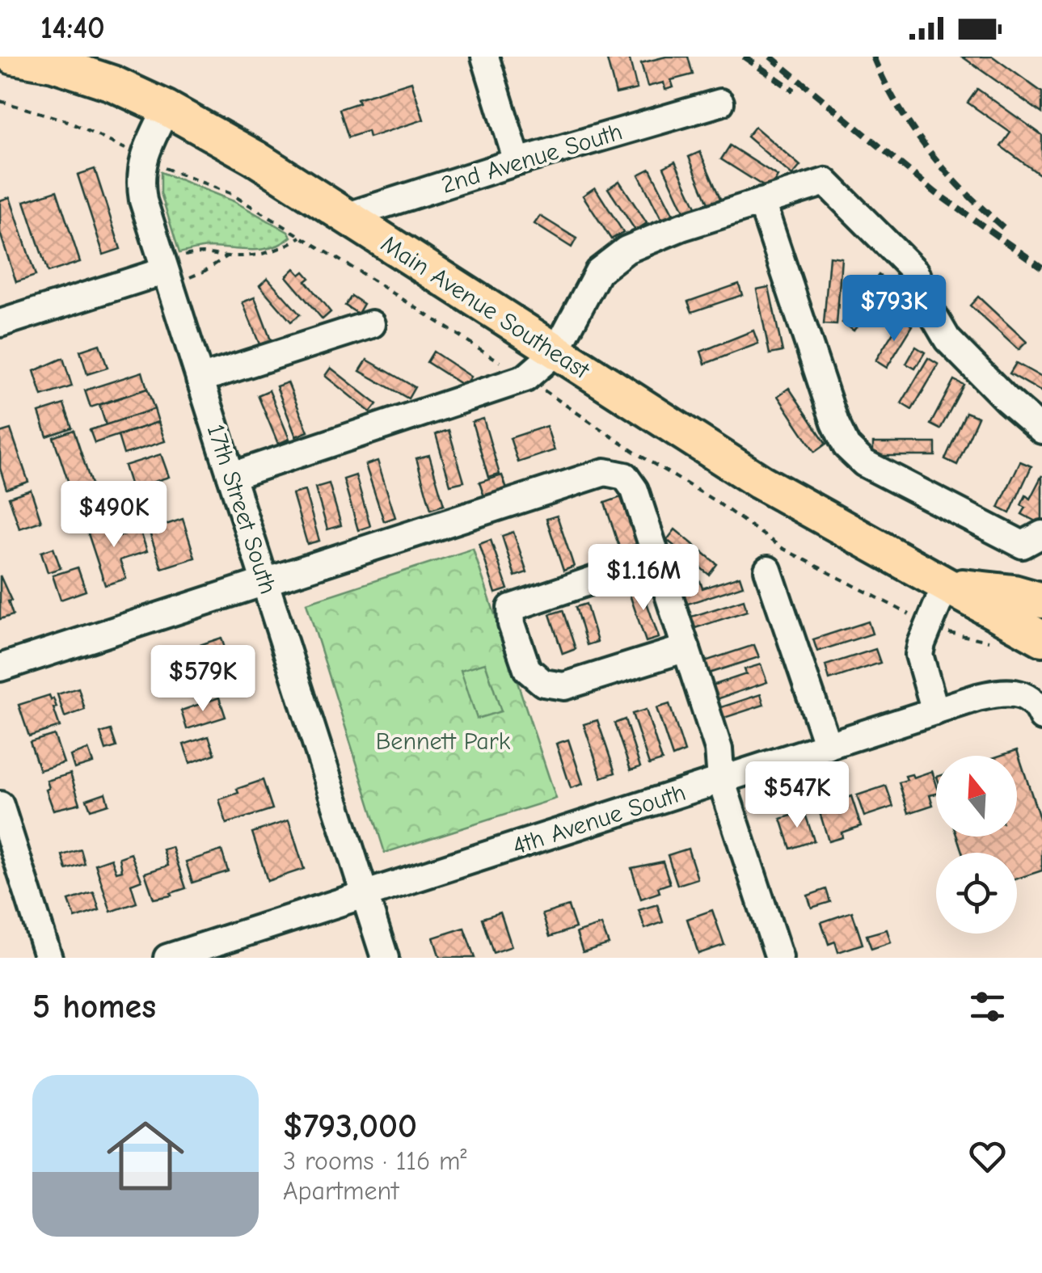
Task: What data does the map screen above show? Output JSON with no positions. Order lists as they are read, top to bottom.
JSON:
{
  "streets": {
    "main road": ["Main Avenue Southeast"],
    "street": ["2nd Avenue South", "17th Street South", "4th Avenue South"]
  },
  "crossings": [
    ["2nd Avenue South", "Main Avenue Southeast"],
    ["Main Avenue Southeast", "17th Street South"],
    ["17th Street South", "4th Avenue South"]
  ],
  "parks": ["Bennett Park"],
  "north": "top",
  "page": {
    "status": "14:40",
    "price": [
      "$793K",
      "$490K",
      "$1.16M",
      "$579K",
      "$547K"
    ],
    "heading": "5 homes",
    "list": [
      {
        "name": "$793,000",
        "note": "3 rooms · 116 m² · Apartment"
      }
    ]
  }
}
